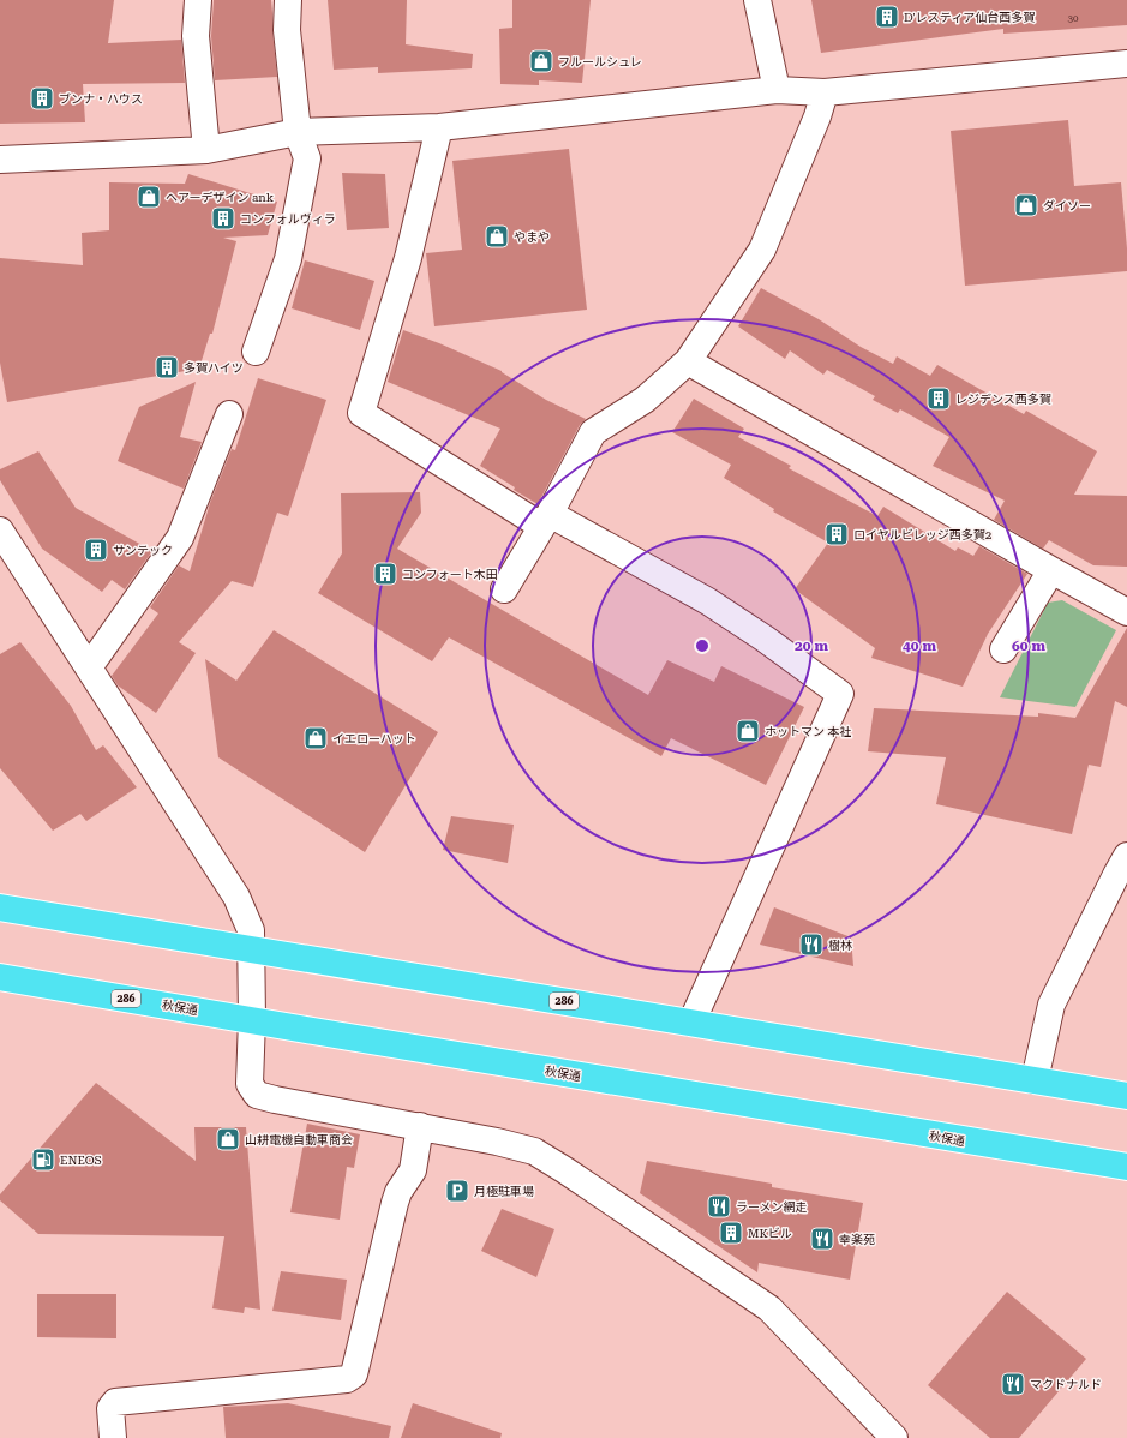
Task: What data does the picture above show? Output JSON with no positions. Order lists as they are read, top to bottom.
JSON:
{
  "streets": {
    "highway": ["286", "秋保通"]
  },
  "places": {
    "building": [
      "D'レスティア仙台西多賀",
      "ブンナ・ハウス",
      "コンフォルヴィラ",
      "多賀ハイツ",
      "レジデンス西多賀",
      "ロイヤルビレッジ西多賀2",
      "サンテック",
      "コンフォート木田",
      "MKビル"
    ],
    "shop": [
      "フルールシュレ",
      "ヘアーデザイン ank",
      "ダイソー",
      "やまや",
      "ホットマン 本社",
      "イエローハット",
      "山耕電機自動車商会"
    ],
    "restaurant": [
      "樹林",
      "ラーメン網走",
      "幸楽苑",
      "マクドナルド"
    ],
    "fuel station": ["ENEOS"],
    "parking": ["月極駐車場"]
  },
  "house_numbers": ["30"],
  "rings": ["20 m", "40 m", "60 m"]
}
